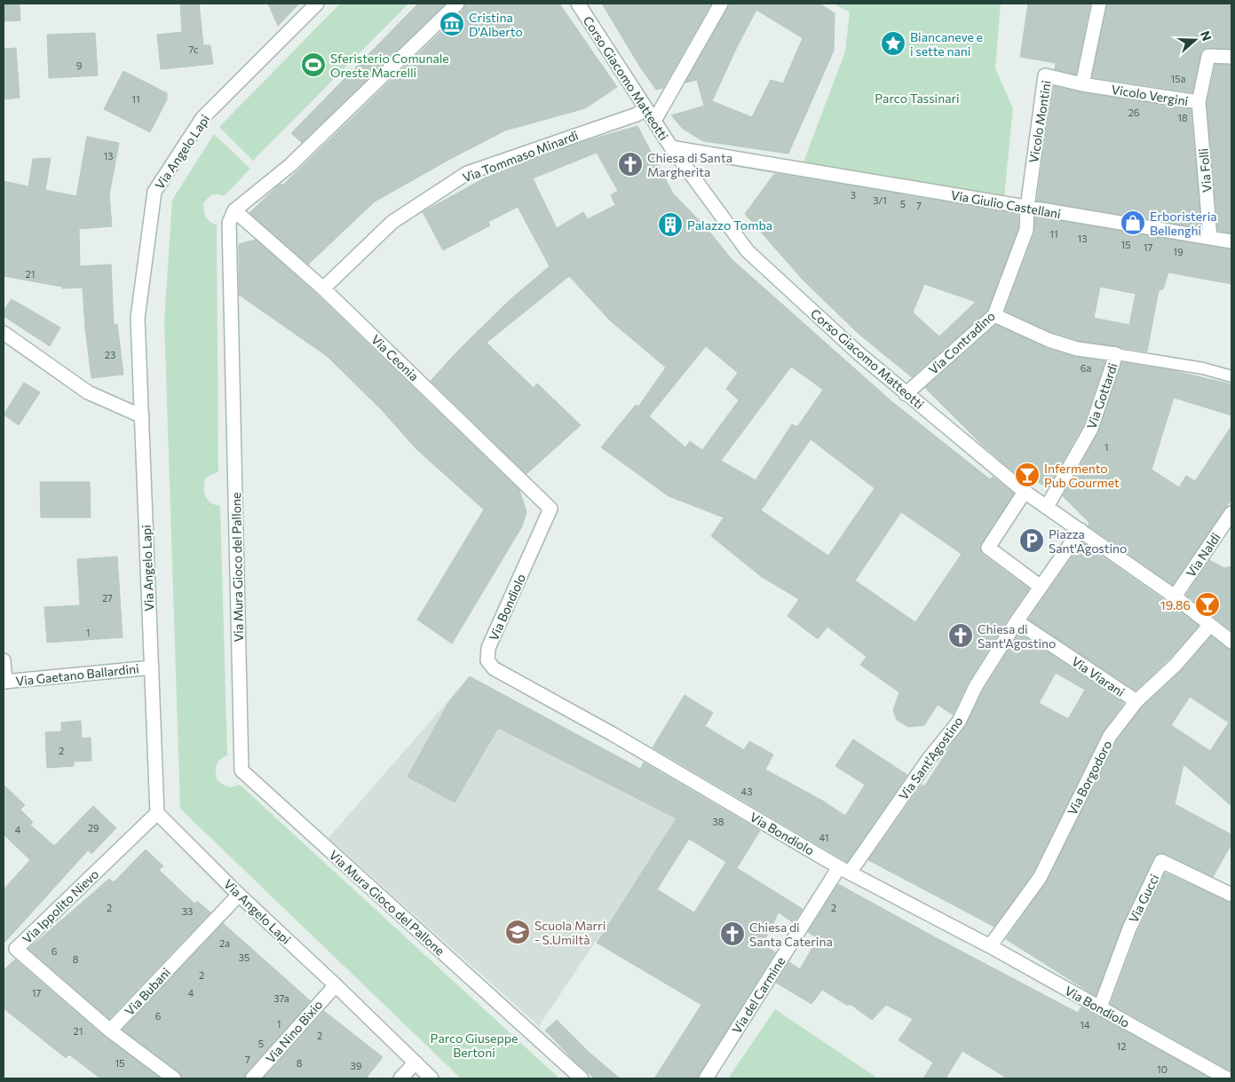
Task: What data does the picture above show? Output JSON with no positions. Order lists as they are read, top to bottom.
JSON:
{
  "streets": {
    "street": [
      "Corso Giacomo Matteotti",
      "Vicolo Vergini",
      "Vicolo Montini",
      "Via Angelo Lapi",
      "Via Tommaso Minardi",
      "Via Folli",
      "Via Giulio Castellani",
      "Via Contradino",
      "Via Ceonia",
      "Via Gottardi",
      "Via Naldi",
      "Via Mura Gioco del Pallone",
      "Via Bondiolo",
      "Via Gaetano Ballardini",
      "Via Viarani",
      "Via Sant'Agostino",
      "Via Borgodoro",
      "Via Gucci",
      "Via Ippolito Nievo",
      "Via Bubani",
      "Via del Carmine",
      "Via Nino Bixio"
    ]
  },
  "crossings": [
    ["Corso Giacomo Matteotti", "Via Tommaso Minardi"],
    ["Corso Giacomo Matteotti", "Via Giulio Castellani"],
    ["Corso Giacomo Matteotti", "Via Contradino"],
    ["Corso Giacomo Matteotti", "Via Gottardi"],
    ["Corso Giacomo Matteotti", "Via Naldi"],
    ["Corso Giacomo Matteotti", "Via Sant'Agostino"],
    ["Corso Giacomo Matteotti", "Via Borgodoro"],
    ["Vicolo Vergini", "Vicolo Montini"],
    ["Vicolo Vergini", "Via Folli"],
    ["Vicolo Montini", "Via Giulio Castellani"],
    ["Vicolo Montini", "Via Contradino"],
    ["Via Angelo Lapi", "Via Gaetano Ballardini"],
    ["Via Angelo Lapi", "Via Ippolito Nievo"],
    ["Via Angelo Lapi", "Via Bubani"],
    ["Via Angelo Lapi", "Via Nino Bixio"],
    ["Via Tommaso Minardi", "Via Ceonia"],
    ["Via Folli", "Via Giulio Castellani"],
    ["Via Giulio Castellani", "Via Contradino"],
    ["Via Contradino", "Via Gottardi"],
    ["Via Ceonia", "Via Mura Gioco del Pallone"],
    ["Via Ceonia", "Via Bondiolo"],
    ["Via Bondiolo", "Via Sant'Agostino"],
    ["Via Bondiolo", "Via Borgodoro"],
    ["Via Bondiolo", "Via Gucci"],
    ["Via Bondiolo", "Via del Carmine"],
    ["Via Viarani", "Via Sant'Agostino"],
    ["Via Viarani", "Via Borgodoro"],
    ["Via Sant'Agostino", "Via del Carmine"],
    ["Via Ippolito Nievo", "Via Bubani"]
  ],
  "parks": ["Parco Tassinari", "Parco Giuseppe Bertoni"],
  "places": {
    "museum": ["Cristina D'Alberto"],
    "place": ["Biancaneve e i sette nani"],
    "sports": ["Sferisterio Comunale Oreste Macrelli"],
    "church": ["Chiesa di Santa Margherita", "Chiesa di Sant'Agostino", "Chiesa di Santa Caterina"],
    "shop": ["Erboristeria Bellenghi"],
    "building": ["Palazzo Tomba"],
    "bar": ["Infermento Pub Gourmet", "19.86"],
    "parking": ["Piazza Sant'Agostino"],
    "school or university": ["Scuola Marri - S.Umiltà"]
  },
  "house_numbers": [
    "7c",
    "9",
    "15a",
    "11",
    "26",
    "18",
    "13",
    "3",
    "3/1",
    "5",
    "7",
    "11",
    "13",
    "15",
    "17",
    "19",
    "21",
    "23",
    "6a",
    "1",
    "27",
    "1",
    "2",
    "43",
    "38",
    "29",
    "4",
    "41",
    "2",
    "2",
    "33",
    "2a",
    "6",
    "35",
    "8",
    "2",
    "17",
    "4",
    "37a",
    "6",
    "1",
    "14",
    "21",
    "2",
    "5",
    "12",
    "7",
    "15",
    "8",
    "39",
    "10"
  ],
  "north": "right"
}
